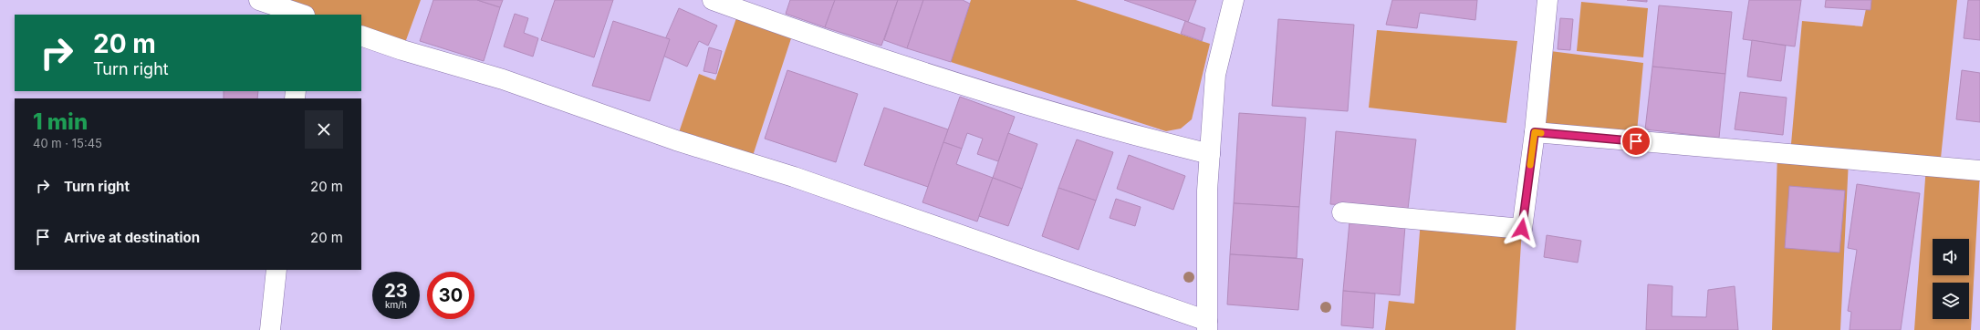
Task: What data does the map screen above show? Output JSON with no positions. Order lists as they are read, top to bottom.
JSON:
{
  "page": {
    "turn": ["20 m", "Turn right"],
    "heading": ["1 min", "40 m · 15:45"],
    "list": [
      {
        "name": "Turn right",
        "value": "20 m"
      },
      {
        "name": "Arrive at destination",
        "value": "20 m"
      }
    ],
    "speed": "23 km/h",
    "limit": "30"
  }
}
